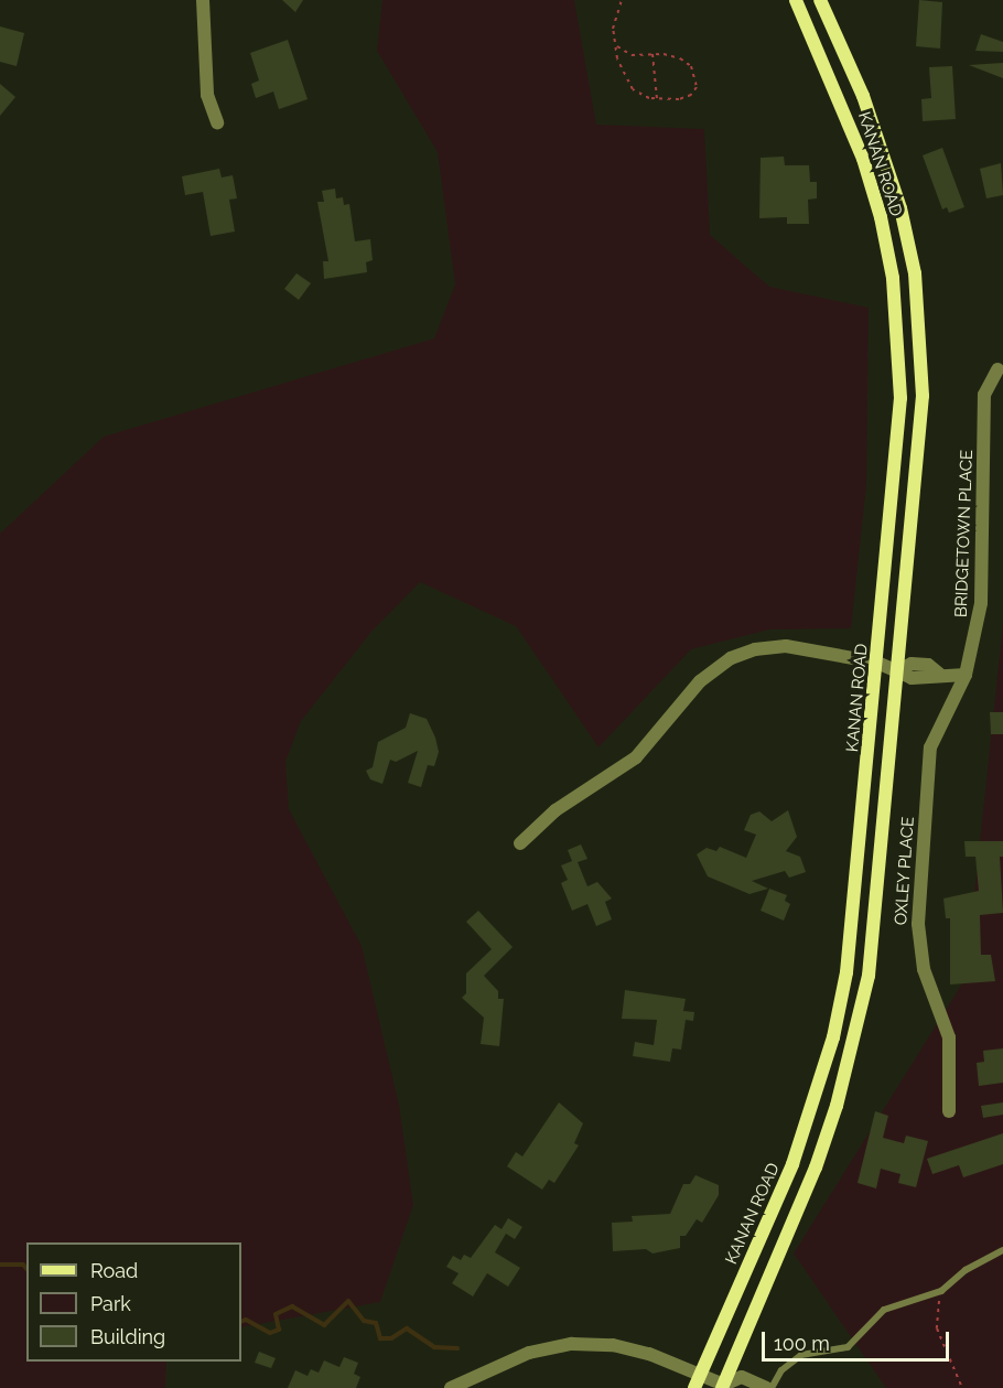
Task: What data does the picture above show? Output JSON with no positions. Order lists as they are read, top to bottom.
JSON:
{
  "streets": {
    "main road": ["KANAN ROAD"],
    "street": ["BRIDGETOWN PLACE", "OXLEY PLACE"]
  },
  "crossings": [
    ["BRIDGETOWN PLACE", "OXLEY PLACE"]
  ],
  "legend": ["Road", "Park", "Building"],
  "scale_bar": "100 m"
}
